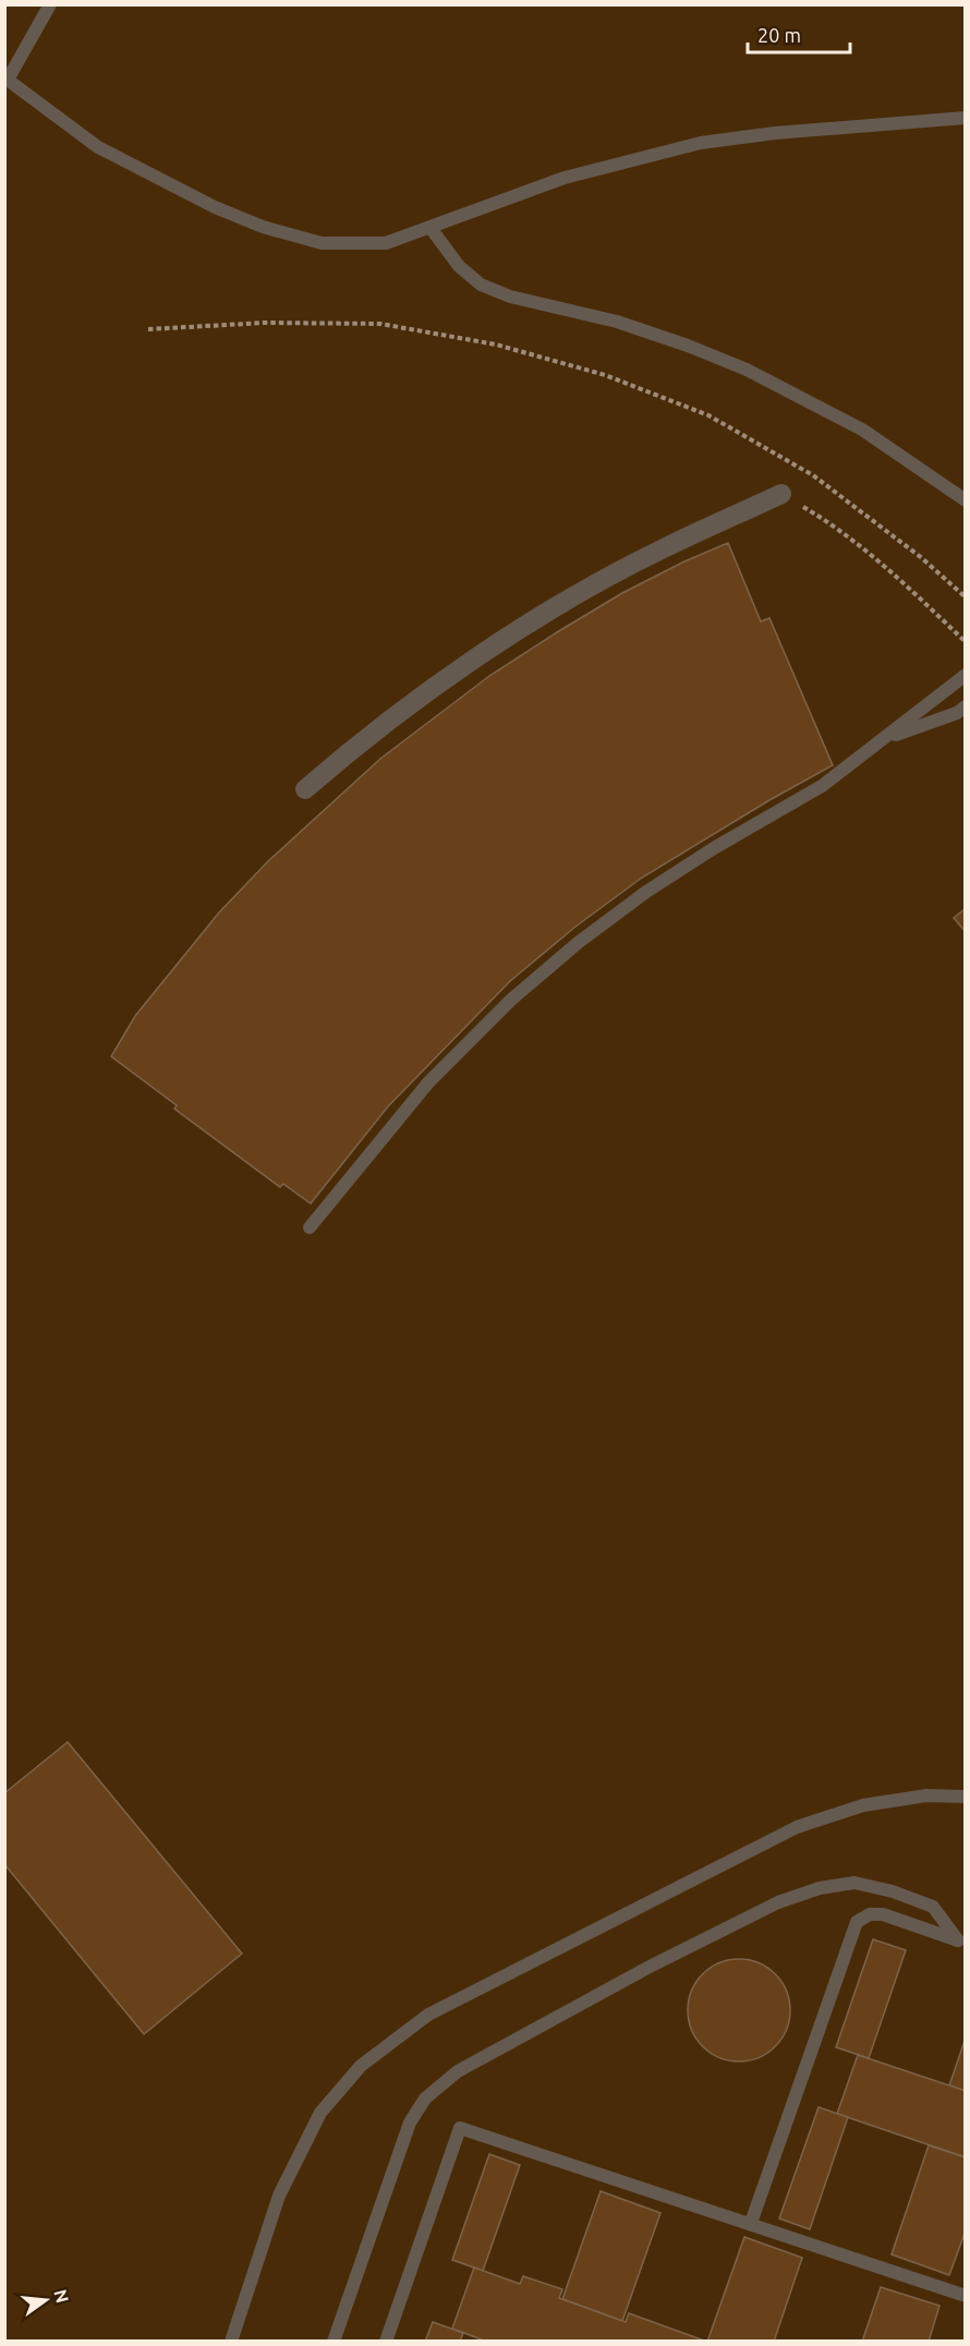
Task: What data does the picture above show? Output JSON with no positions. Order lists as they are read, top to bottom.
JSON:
{
  "scale_bar": "20 m",
  "north": "right"
}
